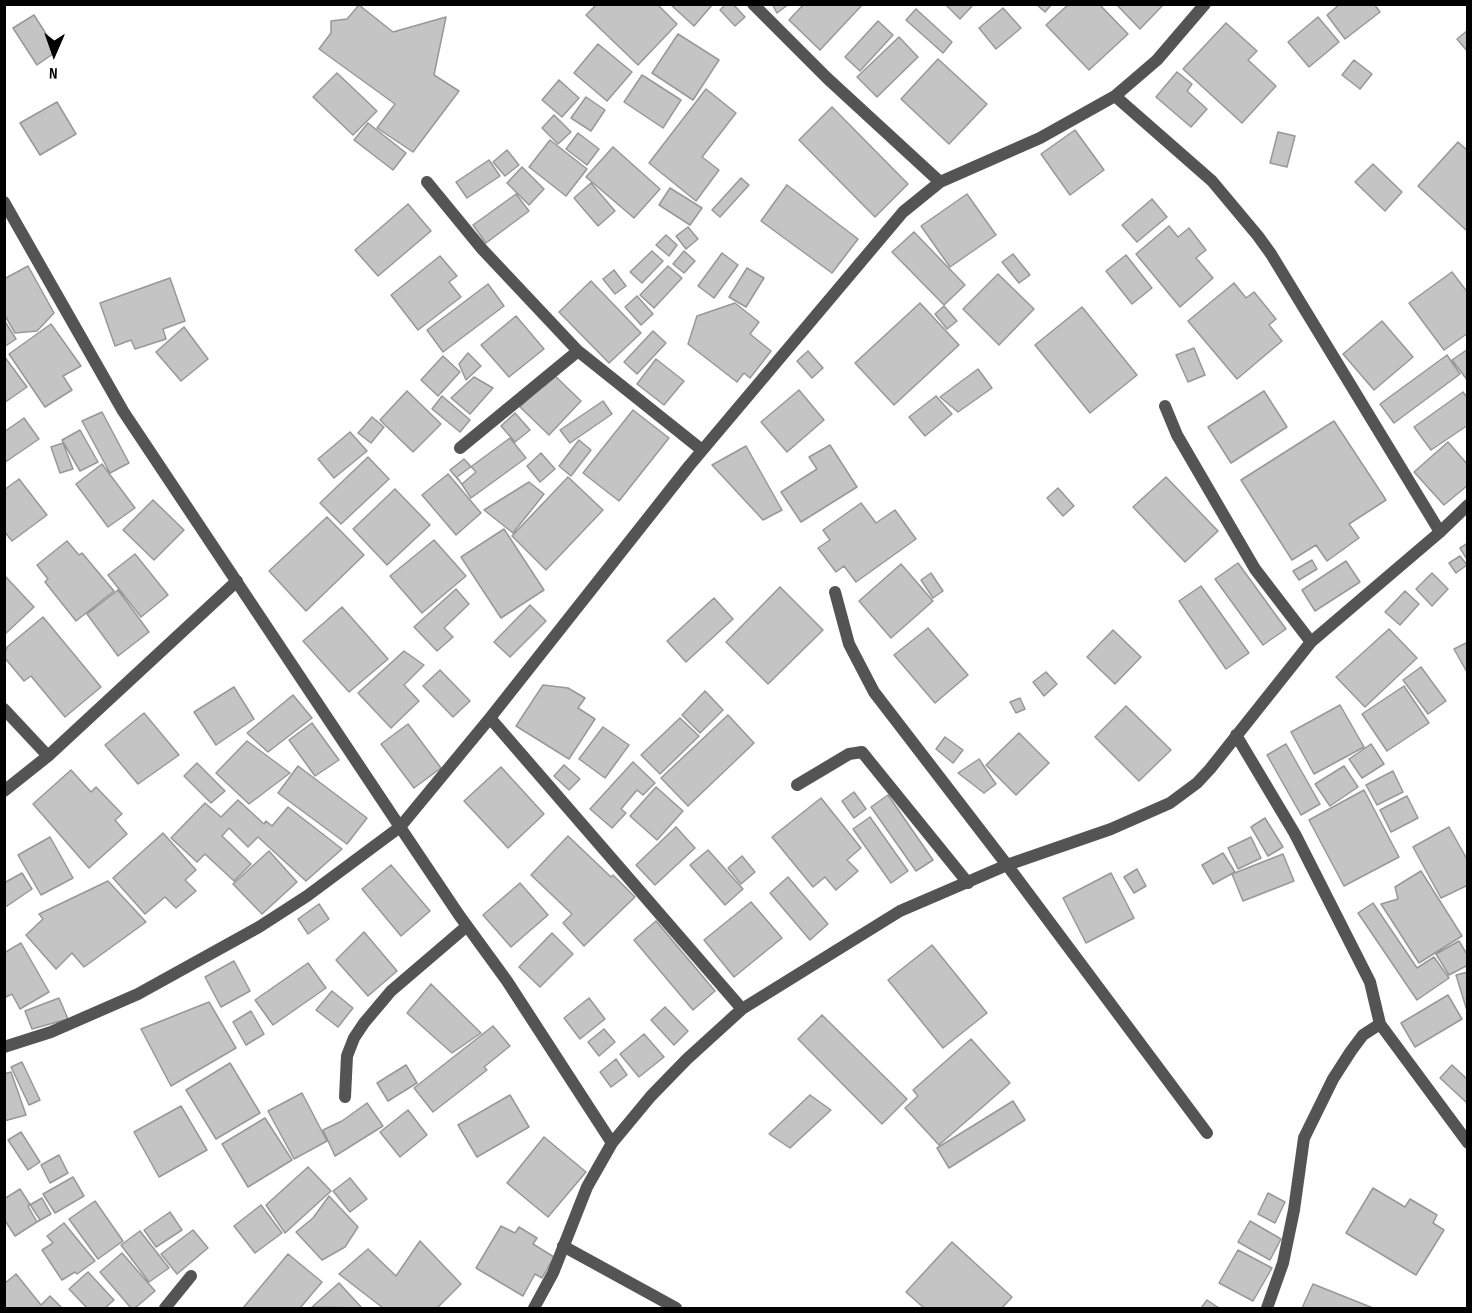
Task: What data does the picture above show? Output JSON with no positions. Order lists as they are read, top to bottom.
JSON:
{
  "north": "bottom"
}
